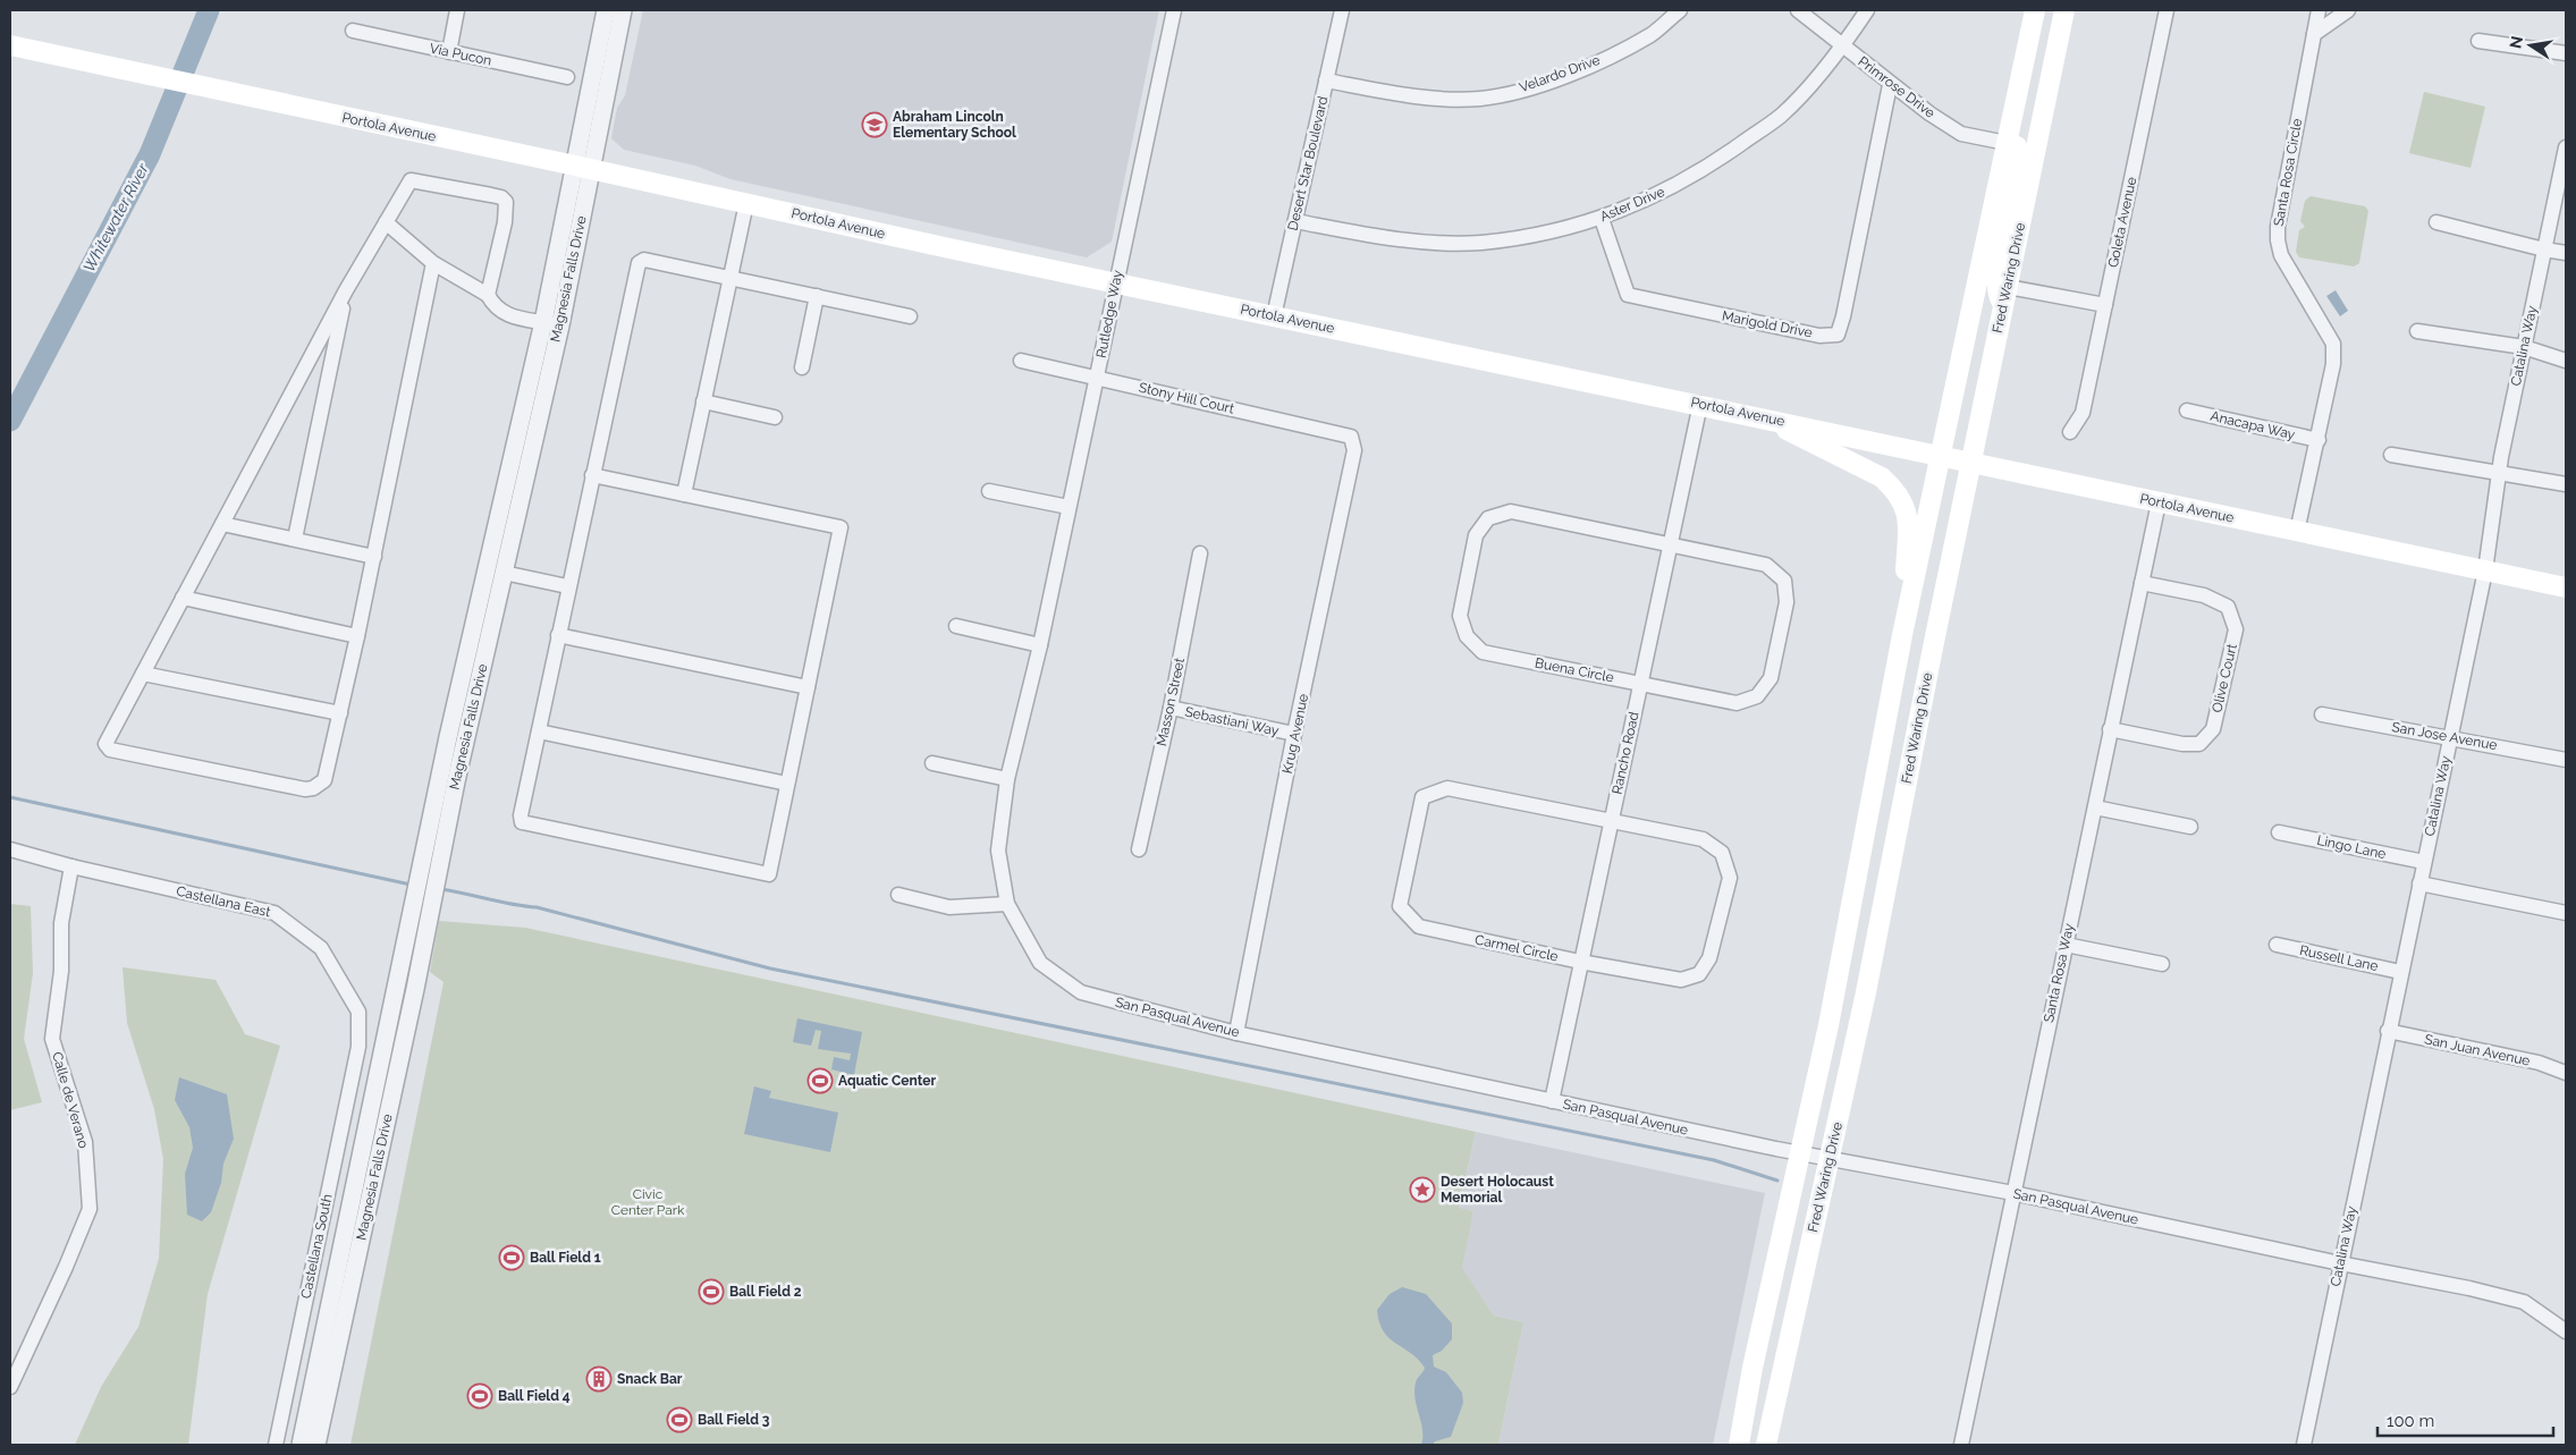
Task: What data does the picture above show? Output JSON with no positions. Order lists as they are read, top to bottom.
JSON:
{
  "streets": {
    "main road": ["Portola Avenue", "Fred Waring Drive"],
    "street": [
      "Via Pucon",
      "Velardo Drive",
      "Primrose Drive",
      "Desert Star Boulevard",
      "Santa Rosa Circle",
      "Aster Drive",
      "Goleta Avenue",
      "Magnesia Falls Drive",
      "Rutledge Way",
      "Marigold Drive",
      "Catalina Way",
      "Stony Hill Court",
      "Anacapa Way",
      "Buena Circle",
      "Olive Court",
      "Masson Street",
      "Sebastiani Way",
      "Krug Avenue",
      "San Jose Avenue",
      "Rancho Road",
      "Lingo Lane",
      "Castellana East",
      "Carmel Circle",
      "Russell Lane",
      "Santa Rosa Way",
      "San Pasqual Avenue",
      "San Juan Avenue",
      "Calle de Verano",
      "Castellana South"
    ]
  },
  "crossings": [
    ["Velardo Drive", "Desert Star Boulevard"],
    ["Primrose Drive", "Aster Drive"],
    ["Primrose Drive", "Marigold Drive"],
    ["Portola Avenue", "Desert Star Boulevard"],
    ["Portola Avenue", "Santa Rosa Circle"],
    ["Portola Avenue", "Fred Waring Drive"],
    ["Portola Avenue", "Magnesia Falls Drive"],
    ["Portola Avenue", "Rutledge Way"],
    ["Portola Avenue", "Catalina Way"],
    ["Portola Avenue", "Rancho Road"],
    ["Portola Avenue", "Santa Rosa Way"],
    ["Desert Star Boulevard", "Aster Drive"],
    ["Santa Rosa Circle", "Anacapa Way"],
    ["Aster Drive", "Marigold Drive"],
    ["Fred Waring Drive", "San Pasqual Avenue"],
    ["Rutledge Way", "Stony Hill Court"],
    ["Rutledge Way", "San Pasqual Avenue"],
    ["Catalina Way", "San Jose Avenue"],
    ["Catalina Way", "Lingo Lane"],
    ["Catalina Way", "Russell Lane"],
    ["Catalina Way", "San Pasqual Avenue"],
    ["Catalina Way", "San Juan Avenue"],
    ["Stony Hill Court", "Krug Avenue"],
    ["Buena Circle", "Rancho Road"],
    ["Olive Court", "Santa Rosa Way"],
    ["Masson Street", "Sebastiani Way"],
    ["Sebastiani Way", "Krug Avenue"],
    ["Krug Avenue", "San Pasqual Avenue"],
    ["Rancho Road", "Carmel Circle"],
    ["Rancho Road", "San Pasqual Avenue"],
    ["Castellana East", "Calle de Verano"],
    ["Castellana East", "Castellana South"],
    ["Santa Rosa Way", "San Pasqual Avenue"]
  ],
  "water": ["Whitewater River"],
  "parks": ["Civic Center Park"],
  "places": {
    "school or university": ["Abraham Lincoln Elementary School"],
    "sports": [
      "Aquatic Center",
      "Ball Field 1",
      "Ball Field 2",
      "Ball Field 4",
      "Ball Field 3"
    ],
    "place": ["Desert Holocaust Memorial"],
    "building": ["Snack Bar"]
  },
  "scale_bar": "100 m",
  "north": "left"
}
